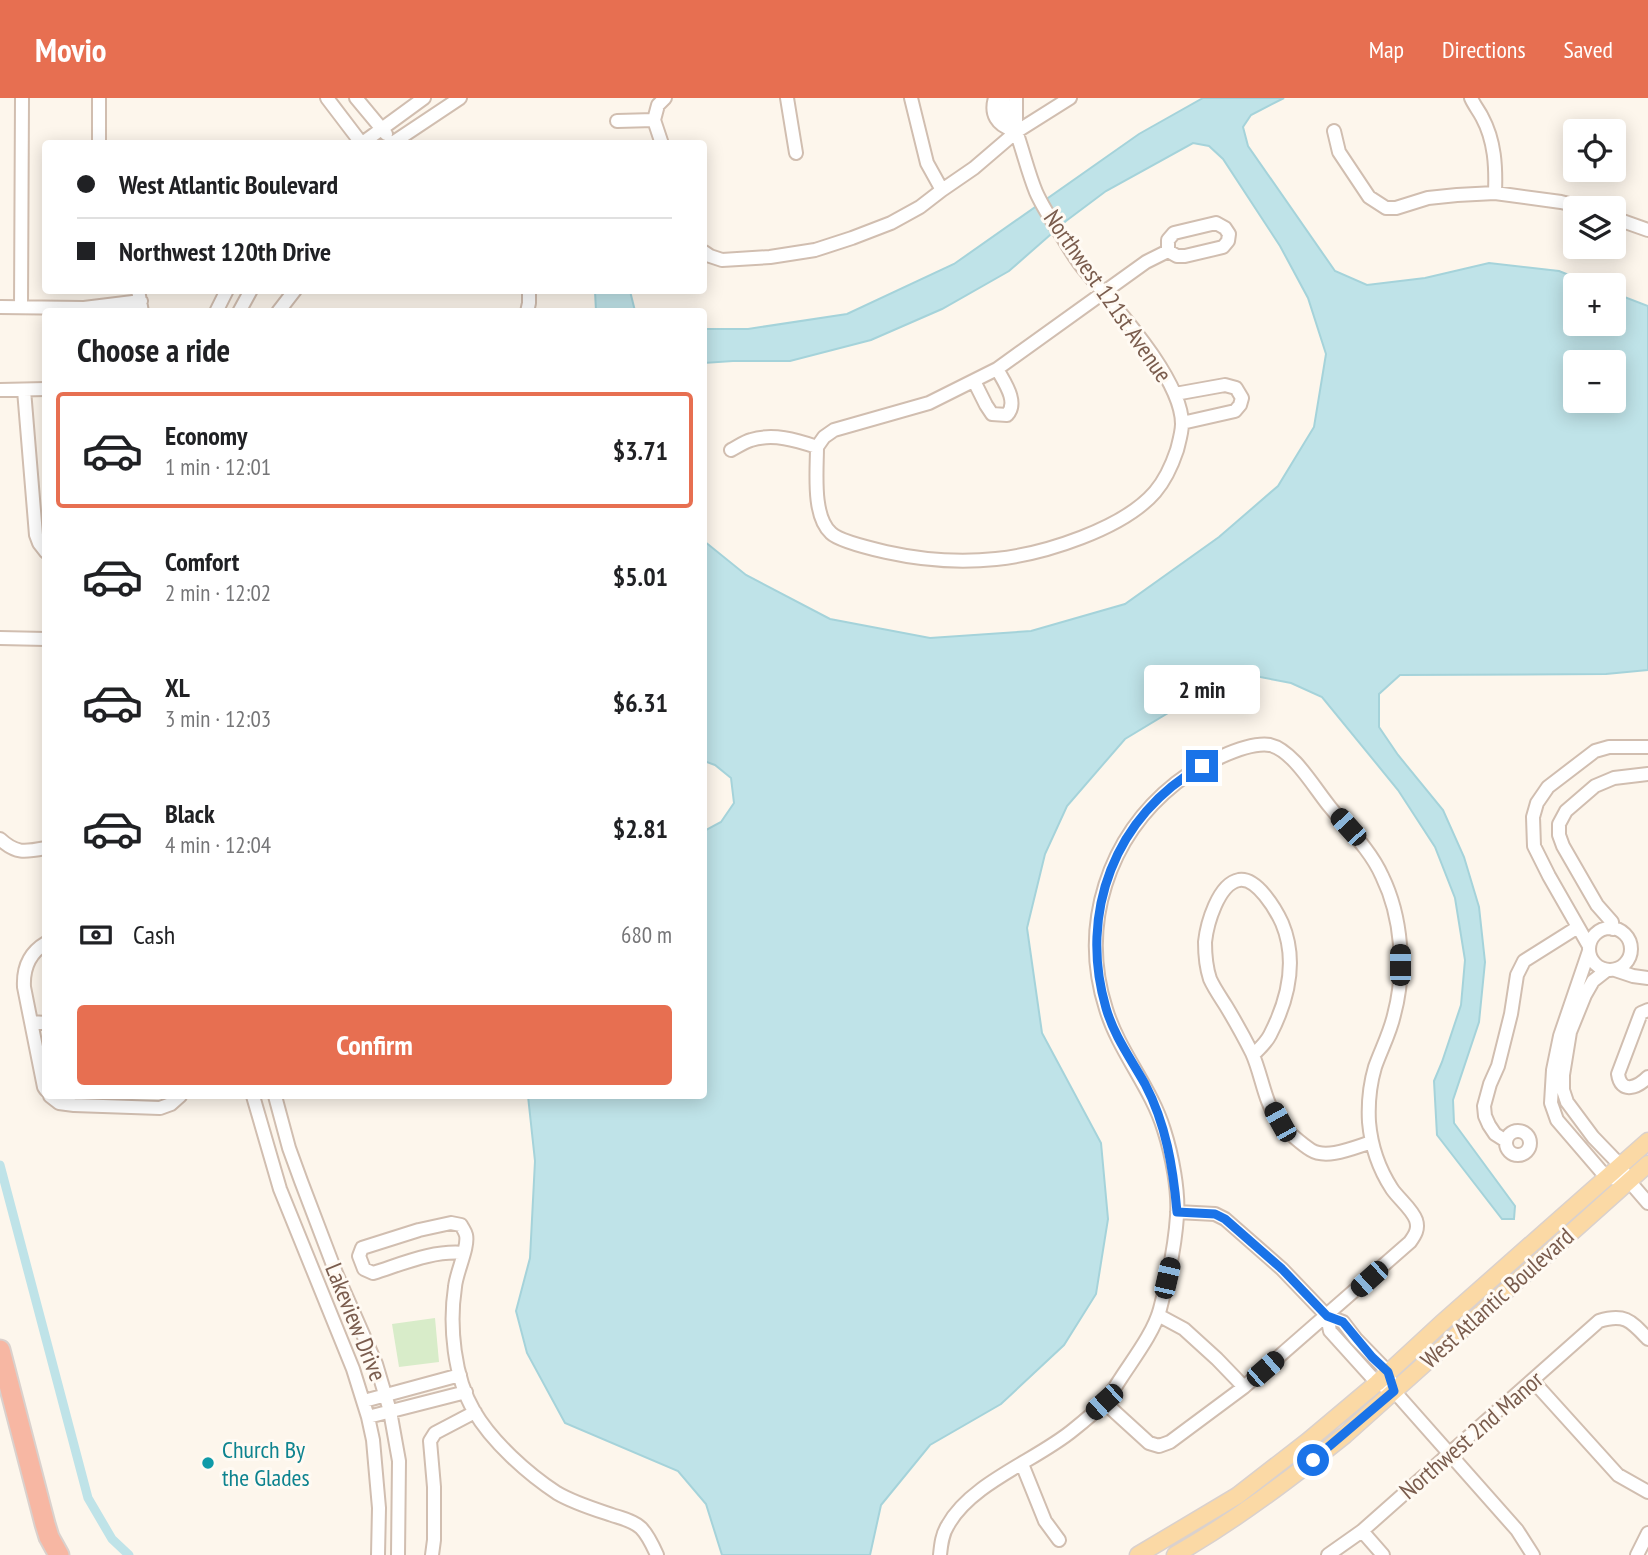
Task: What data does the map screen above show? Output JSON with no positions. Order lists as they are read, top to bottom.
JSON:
{
  "streets": {
    "main road": ["West Atlantic Boulevard"],
    "street": ["Northwest 121st Avenue", "Lakeview Drive", "Northwest 2nd Manor"]
  },
  "places": ["Church By the Glades"],
  "page": {
    "header": "Movio",
    "nav": ["Map", "Directions", "Saved"],
    "map_buttons": ["+", "−"],
    "banner": ["West Atlantic Boulevard", "Northwest 120th Drive"],
    "heading": "Choose a ride",
    "list": [
      {
        "name": "Economy",
        "note": "1 min · 12:01",
        "value": "$3.71"
      },
      {
        "name": "Comfort",
        "note": "2 min · 12:02",
        "value": "$5.01"
      },
      {
        "name": "XL",
        "note": "3 min · 12:03",
        "value": "$6.31"
      },
      {
        "name": "Black",
        "note": "4 min · 12:04",
        "value": "$2.81"
      }
    ],
    "bubble": "2 min",
    "pay": ["Cash", "680 m"],
    "buttons": "Confirm"
  }
}
